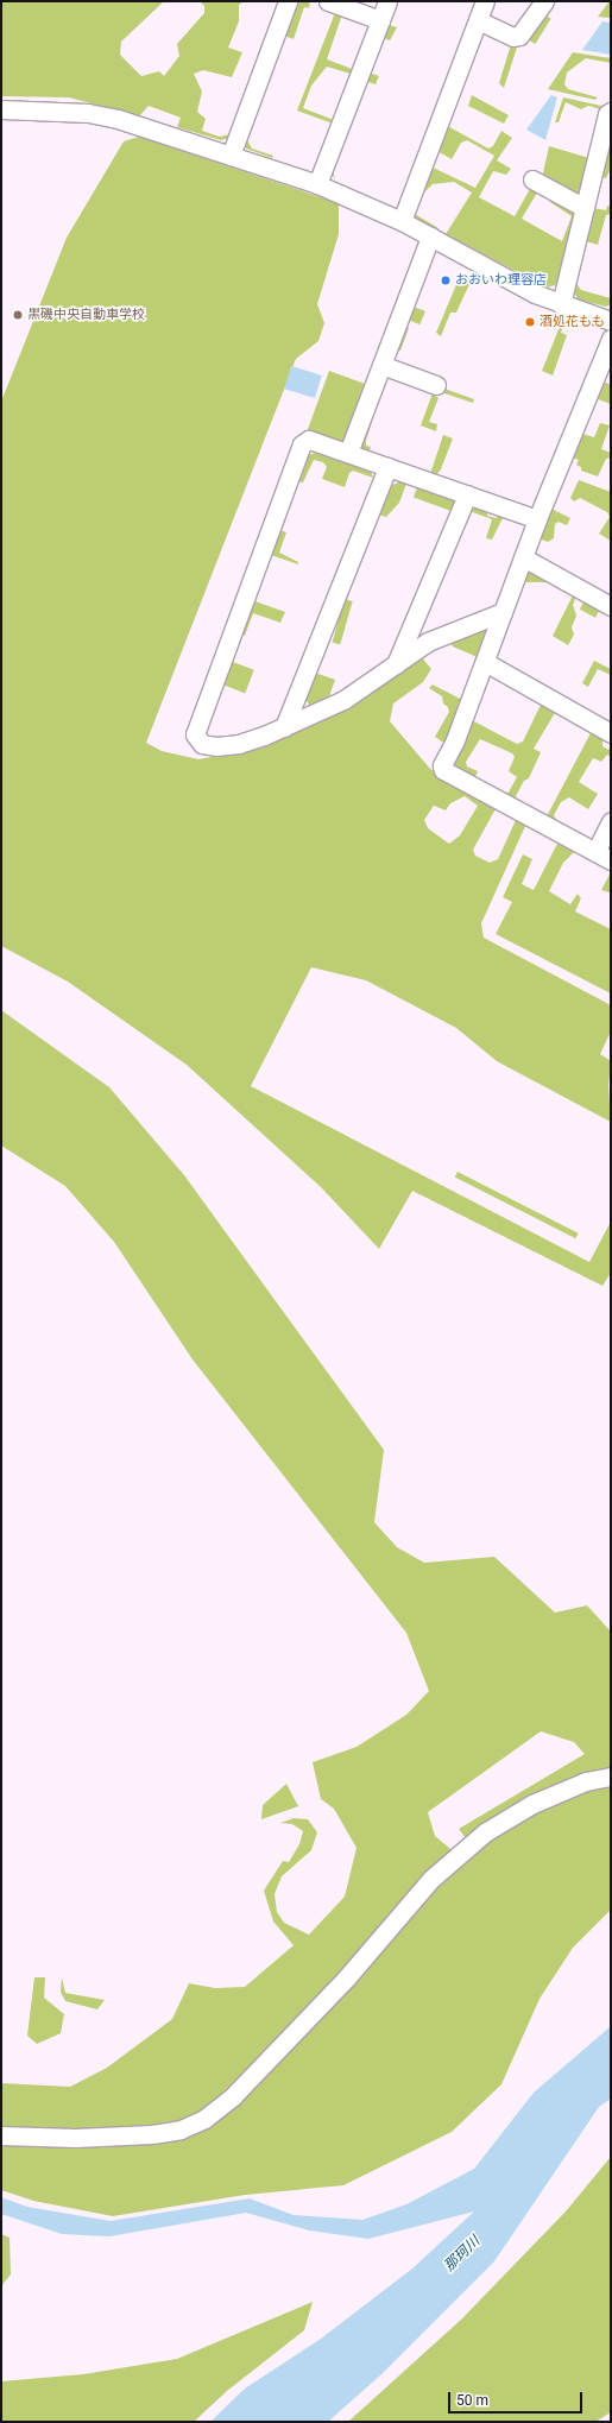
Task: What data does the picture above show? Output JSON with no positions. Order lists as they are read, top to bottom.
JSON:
{
  "water": ["那珂川"],
  "places": ["おおいわ理容店", "黒磯中央自動車学校", "酒処花もも"],
  "scale_bar": "50 m"
}
